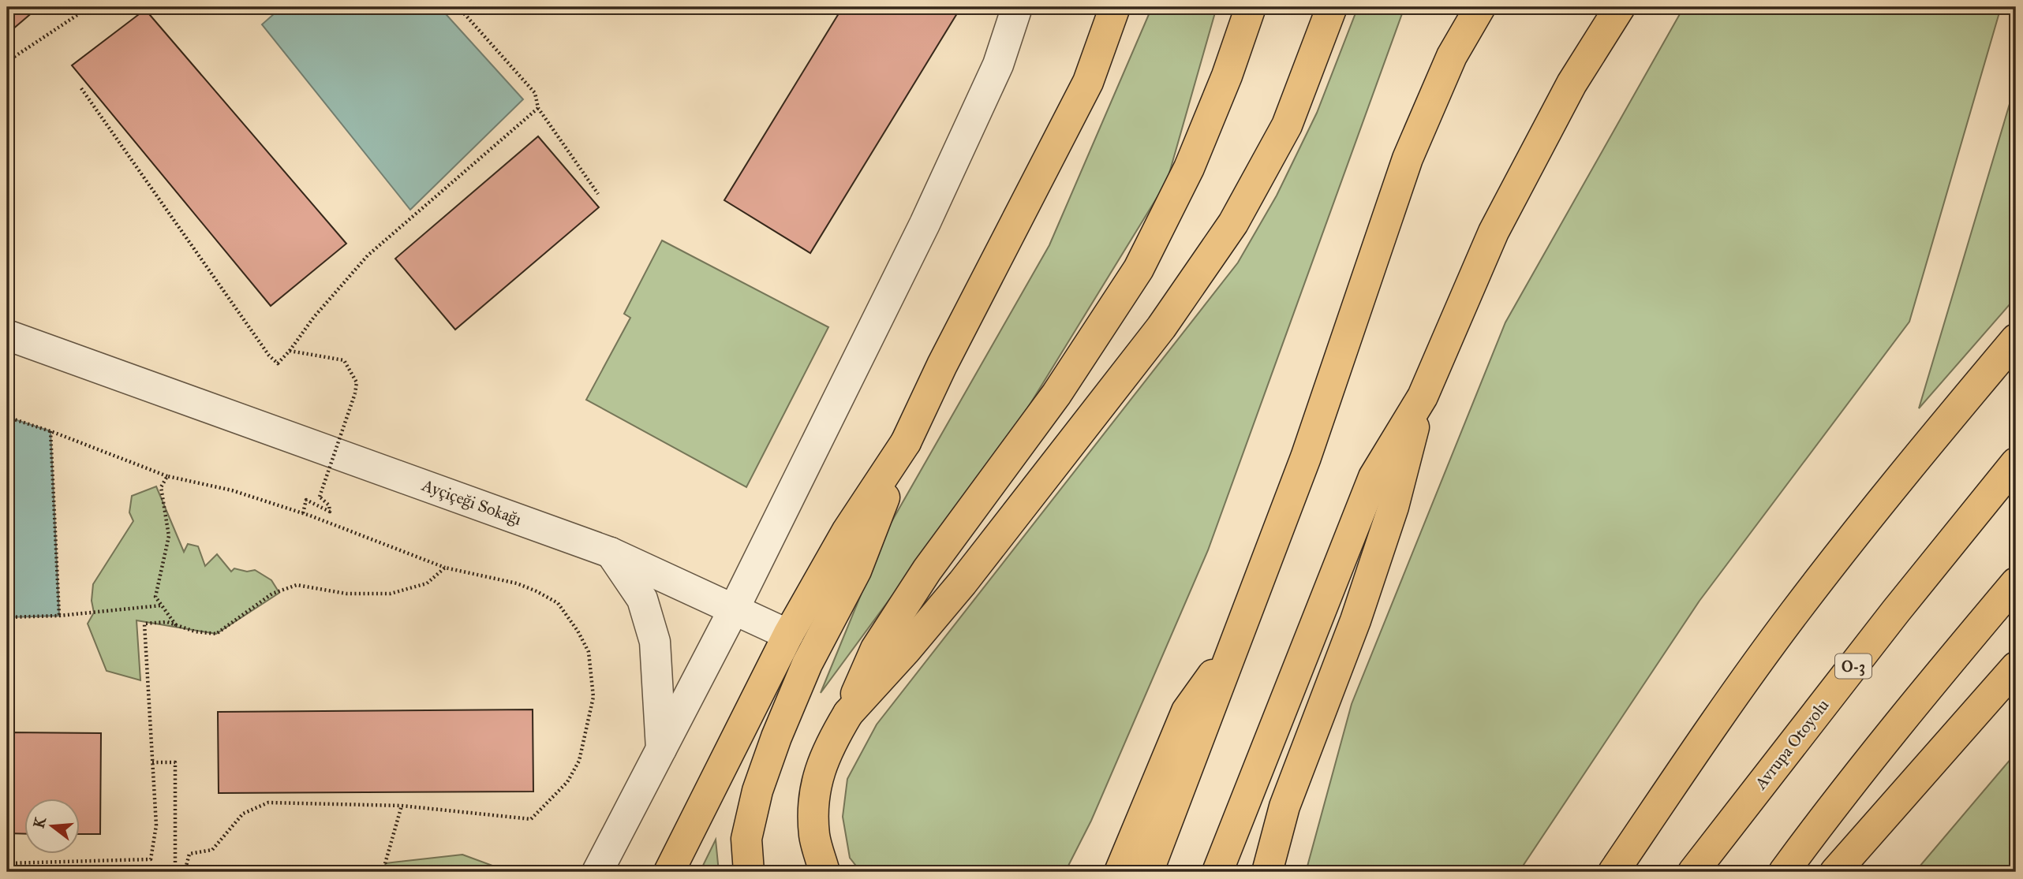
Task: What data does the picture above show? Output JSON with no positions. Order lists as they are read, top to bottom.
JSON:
{
  "streets": {
    "main road": ["O-3", "Avrupa Otoyolu"],
    "street": ["Ayçiçeği Sokağı"]
  },
  "north": "left"
}
